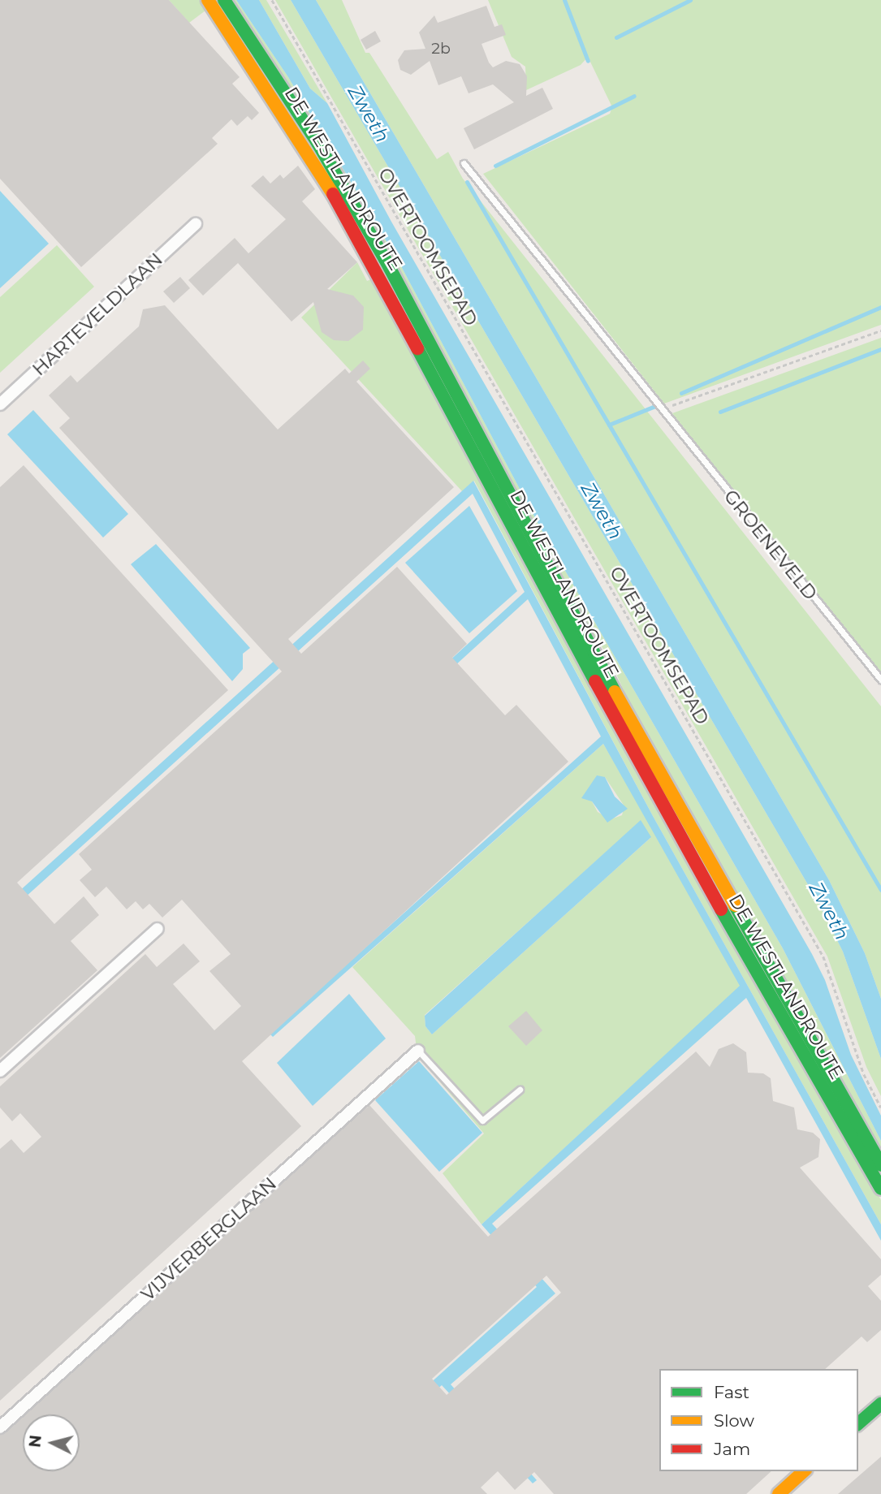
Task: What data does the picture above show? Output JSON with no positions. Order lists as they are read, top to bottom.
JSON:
{
  "streets": {
    "main road": ["DE WESTLANDROUTE"],
    "street": ["HARTEVELDLAAN", "VIJVERBERGLAAN"],
    "lane": ["GROENEVELD"],
    "path": ["OVERTOOMSEPAD"]
  },
  "water": ["Zweth"],
  "house_numbers": ["2b"],
  "legend": ["Fast", "Slow", "Jam"],
  "north": "left"
}
